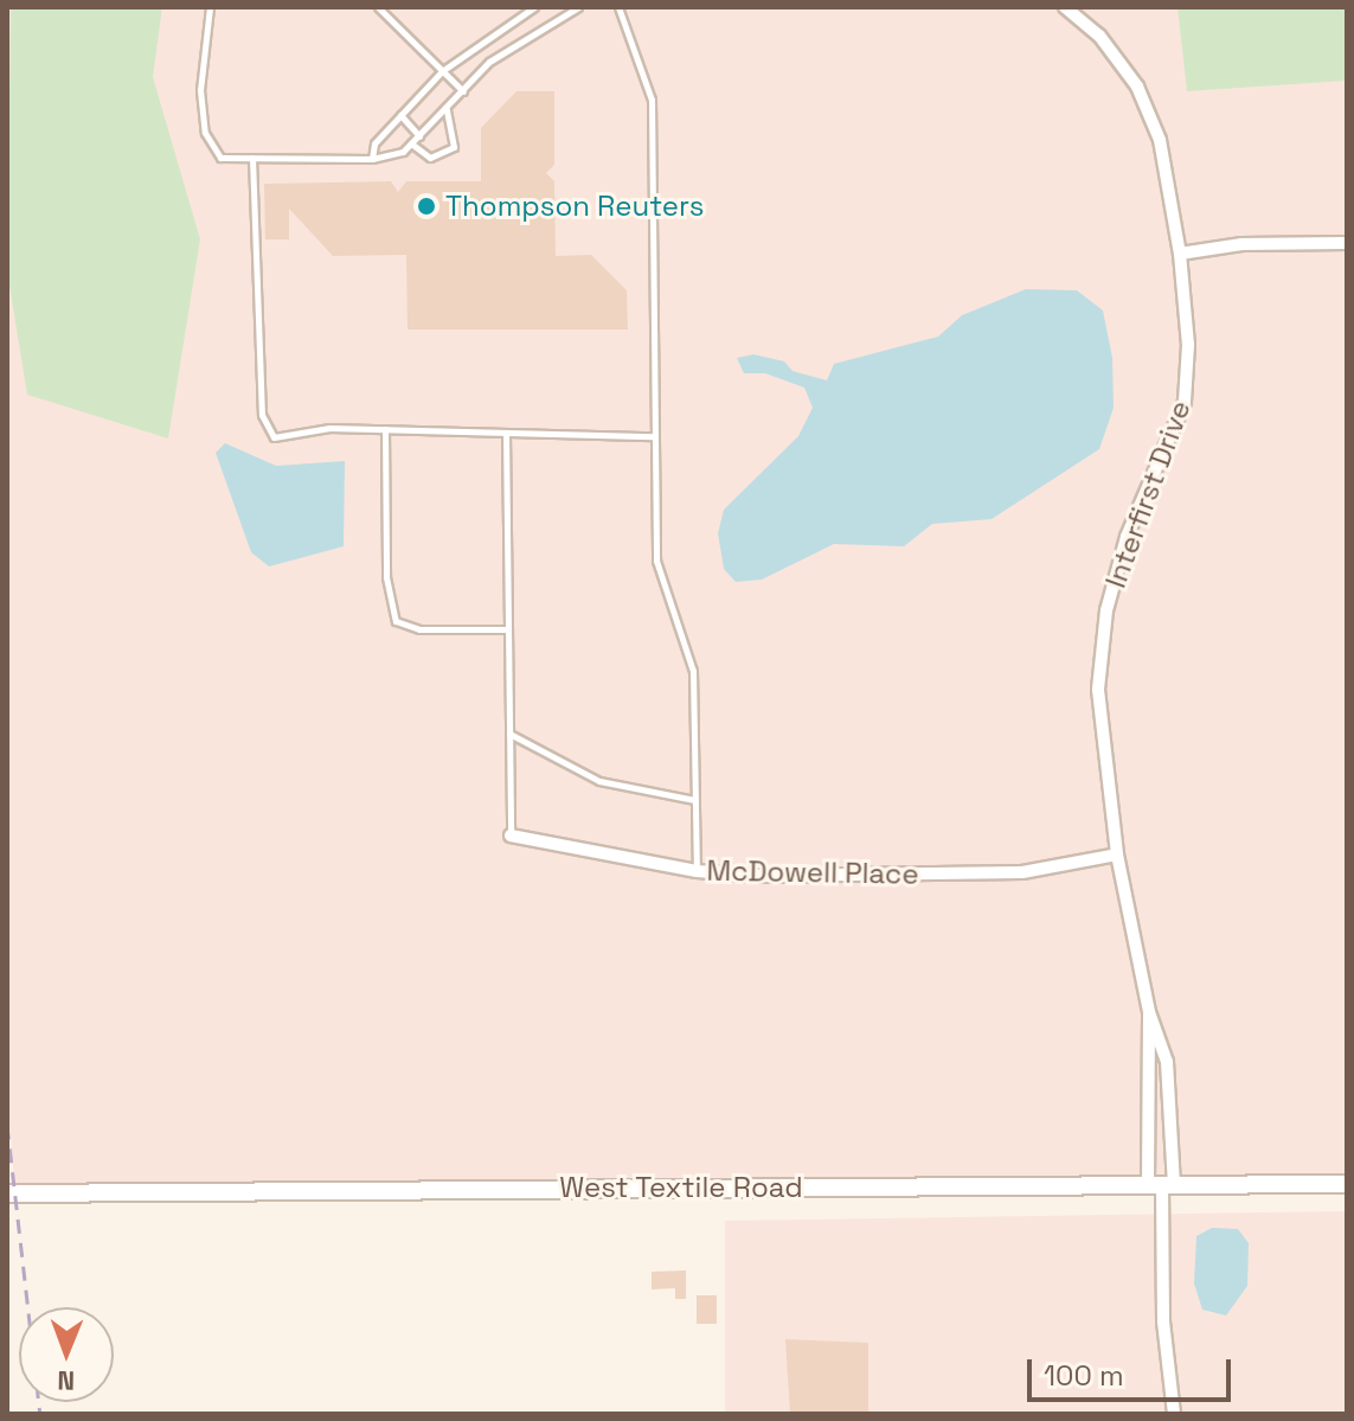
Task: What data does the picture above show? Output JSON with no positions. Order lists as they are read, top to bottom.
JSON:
{
  "streets": {
    "main road": ["West Textile Road"],
    "street": ["Interfirst Drive", "McDowell Place"]
  },
  "crossings": [
    ["Interfirst Drive", "McDowell Place"],
    ["Interfirst Drive", "West Textile Road"]
  ],
  "places": ["Thompson Reuters"],
  "scale_bar": "100 m",
  "north": "bottom"
}
